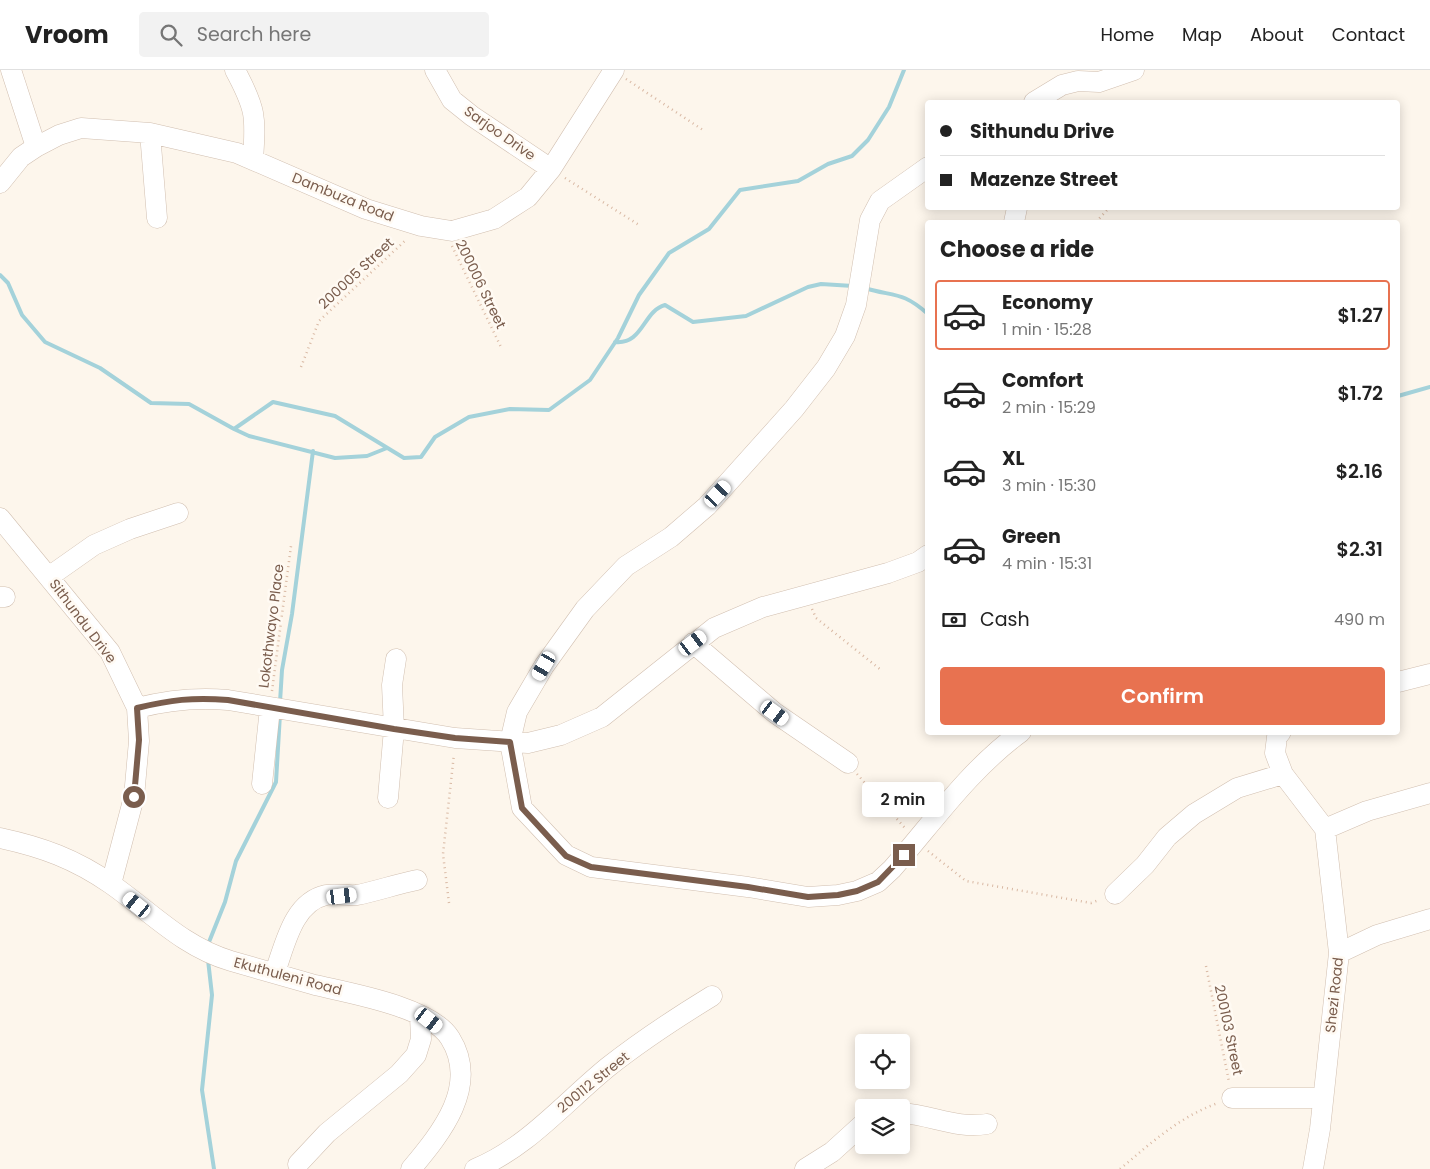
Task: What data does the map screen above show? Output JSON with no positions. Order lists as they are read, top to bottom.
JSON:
{
  "streets": {
    "street": [
      "Sarjoo Drive",
      "Dambuza Road",
      "Sithundu Drive",
      "Ekuthuleni Road",
      "Shezi Road",
      "200112 Street"
    ],
    "path": [
      "200005 Street",
      "200006 Street",
      "Lokothwayo Place",
      "200103 Street"
    ]
  },
  "crossings": [
    ["Sarjoo Drive", "Dambuza Road"],
    ["Dambuza Road", "200005 Street"],
    ["Dambuza Road", "200006 Street"],
    ["Sithundu Drive", "Ekuthuleni Road"]
  ],
  "page": {
    "header": "Vroom",
    "search": "Search here",
    "nav": [
      "Home",
      "Map",
      "About",
      "Contact"
    ],
    "banner": ["Sithundu Drive", "Mazenze Street"],
    "heading": "Choose a ride",
    "list": [
      {
        "name": "Economy",
        "note": "1 min · 15:28",
        "value": "$1.27"
      },
      {
        "name": "Comfort",
        "note": "2 min · 15:29",
        "value": "$1.72"
      },
      {
        "name": "XL",
        "note": "3 min · 15:30",
        "value": "$2.16"
      },
      {
        "name": "Green",
        "note": "4 min · 15:31",
        "value": "$2.31"
      }
    ],
    "pay": ["Cash", "490 m"],
    "buttons": "Confirm",
    "bubble": "2 min"
  }
}
